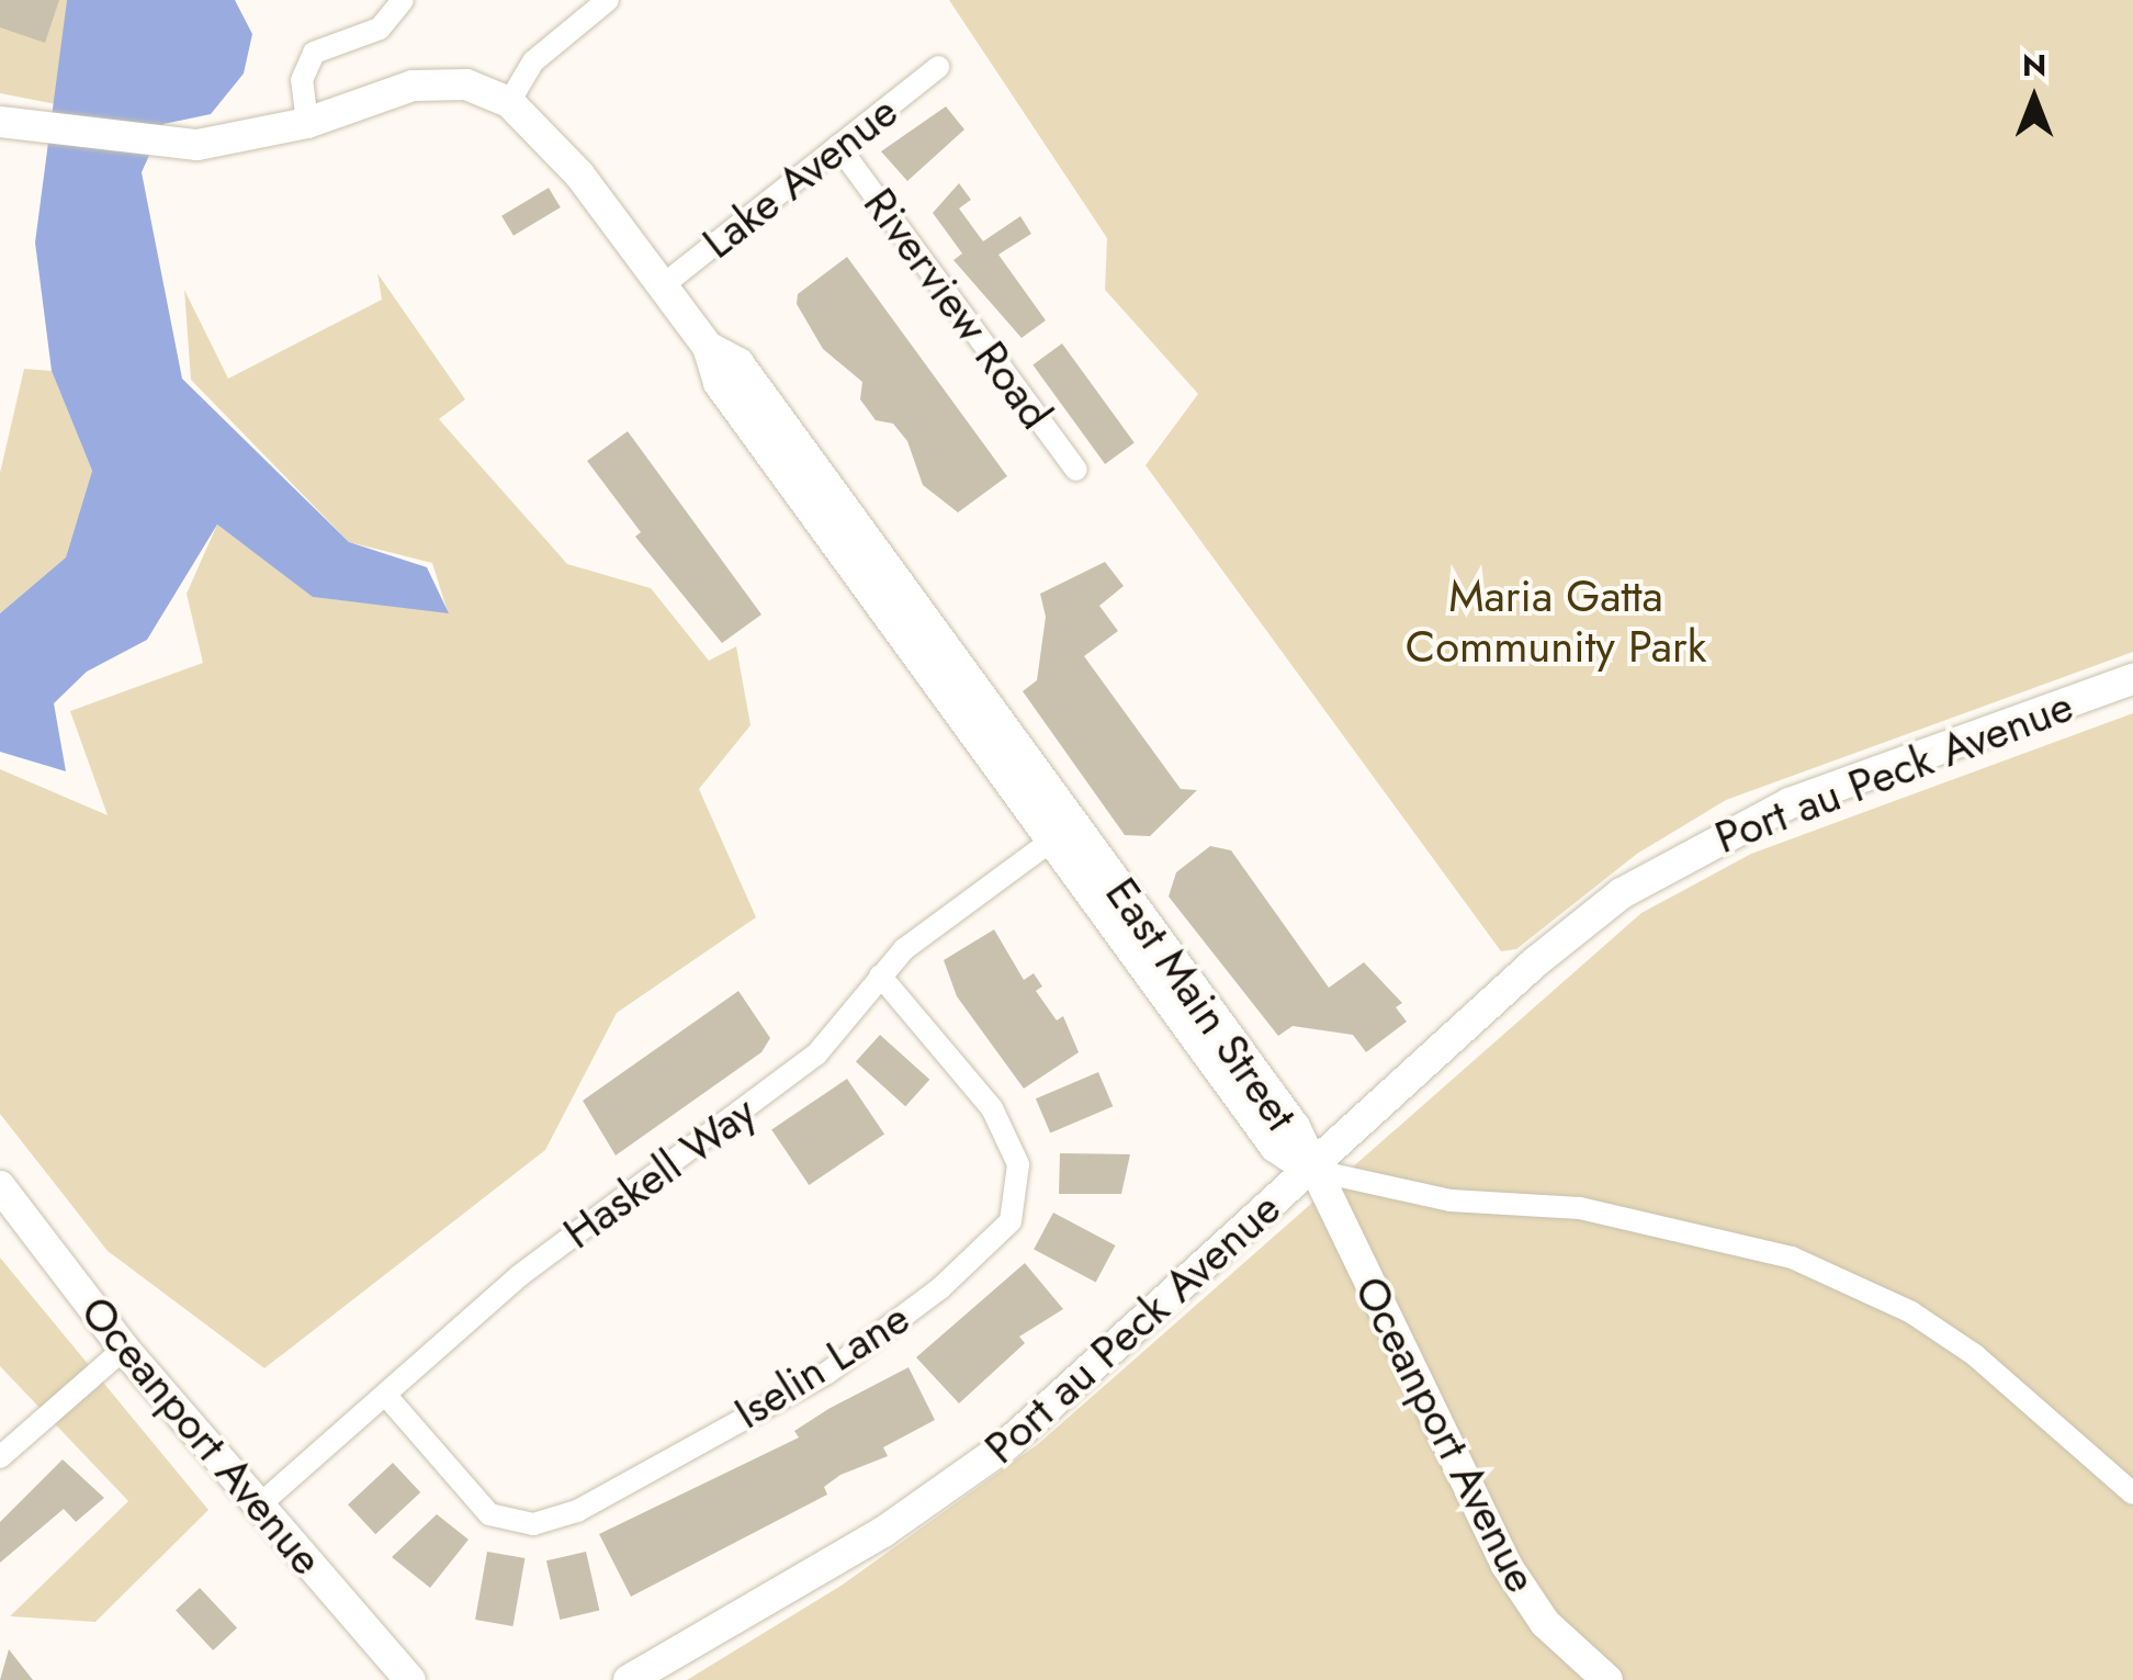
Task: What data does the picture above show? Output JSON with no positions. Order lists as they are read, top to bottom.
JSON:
{
  "streets": {
    "main road": ["Port au Peck Avenue", "East Main Street", "Oceanport Avenue"],
    "street": [
      "Lake Avenue",
      "Riverview Road",
      "Haskell Way",
      "Iselin Lane"
    ]
  },
  "crossings": [
    ["Lake Avenue", "Riverview Road"],
    ["Lake Avenue", "East Main Street"],
    ["Port au Peck Avenue", "East Main Street"],
    ["Port au Peck Avenue", "Oceanport Avenue"],
    ["East Main Street", "Haskell Way"],
    ["East Main Street", "Oceanport Avenue"],
    ["Haskell Way", "Iselin Lane"],
    ["Haskell Way", "Oceanport Avenue"]
  ],
  "parks": ["Maria Gatta Community Park"],
  "north": "top"
}
